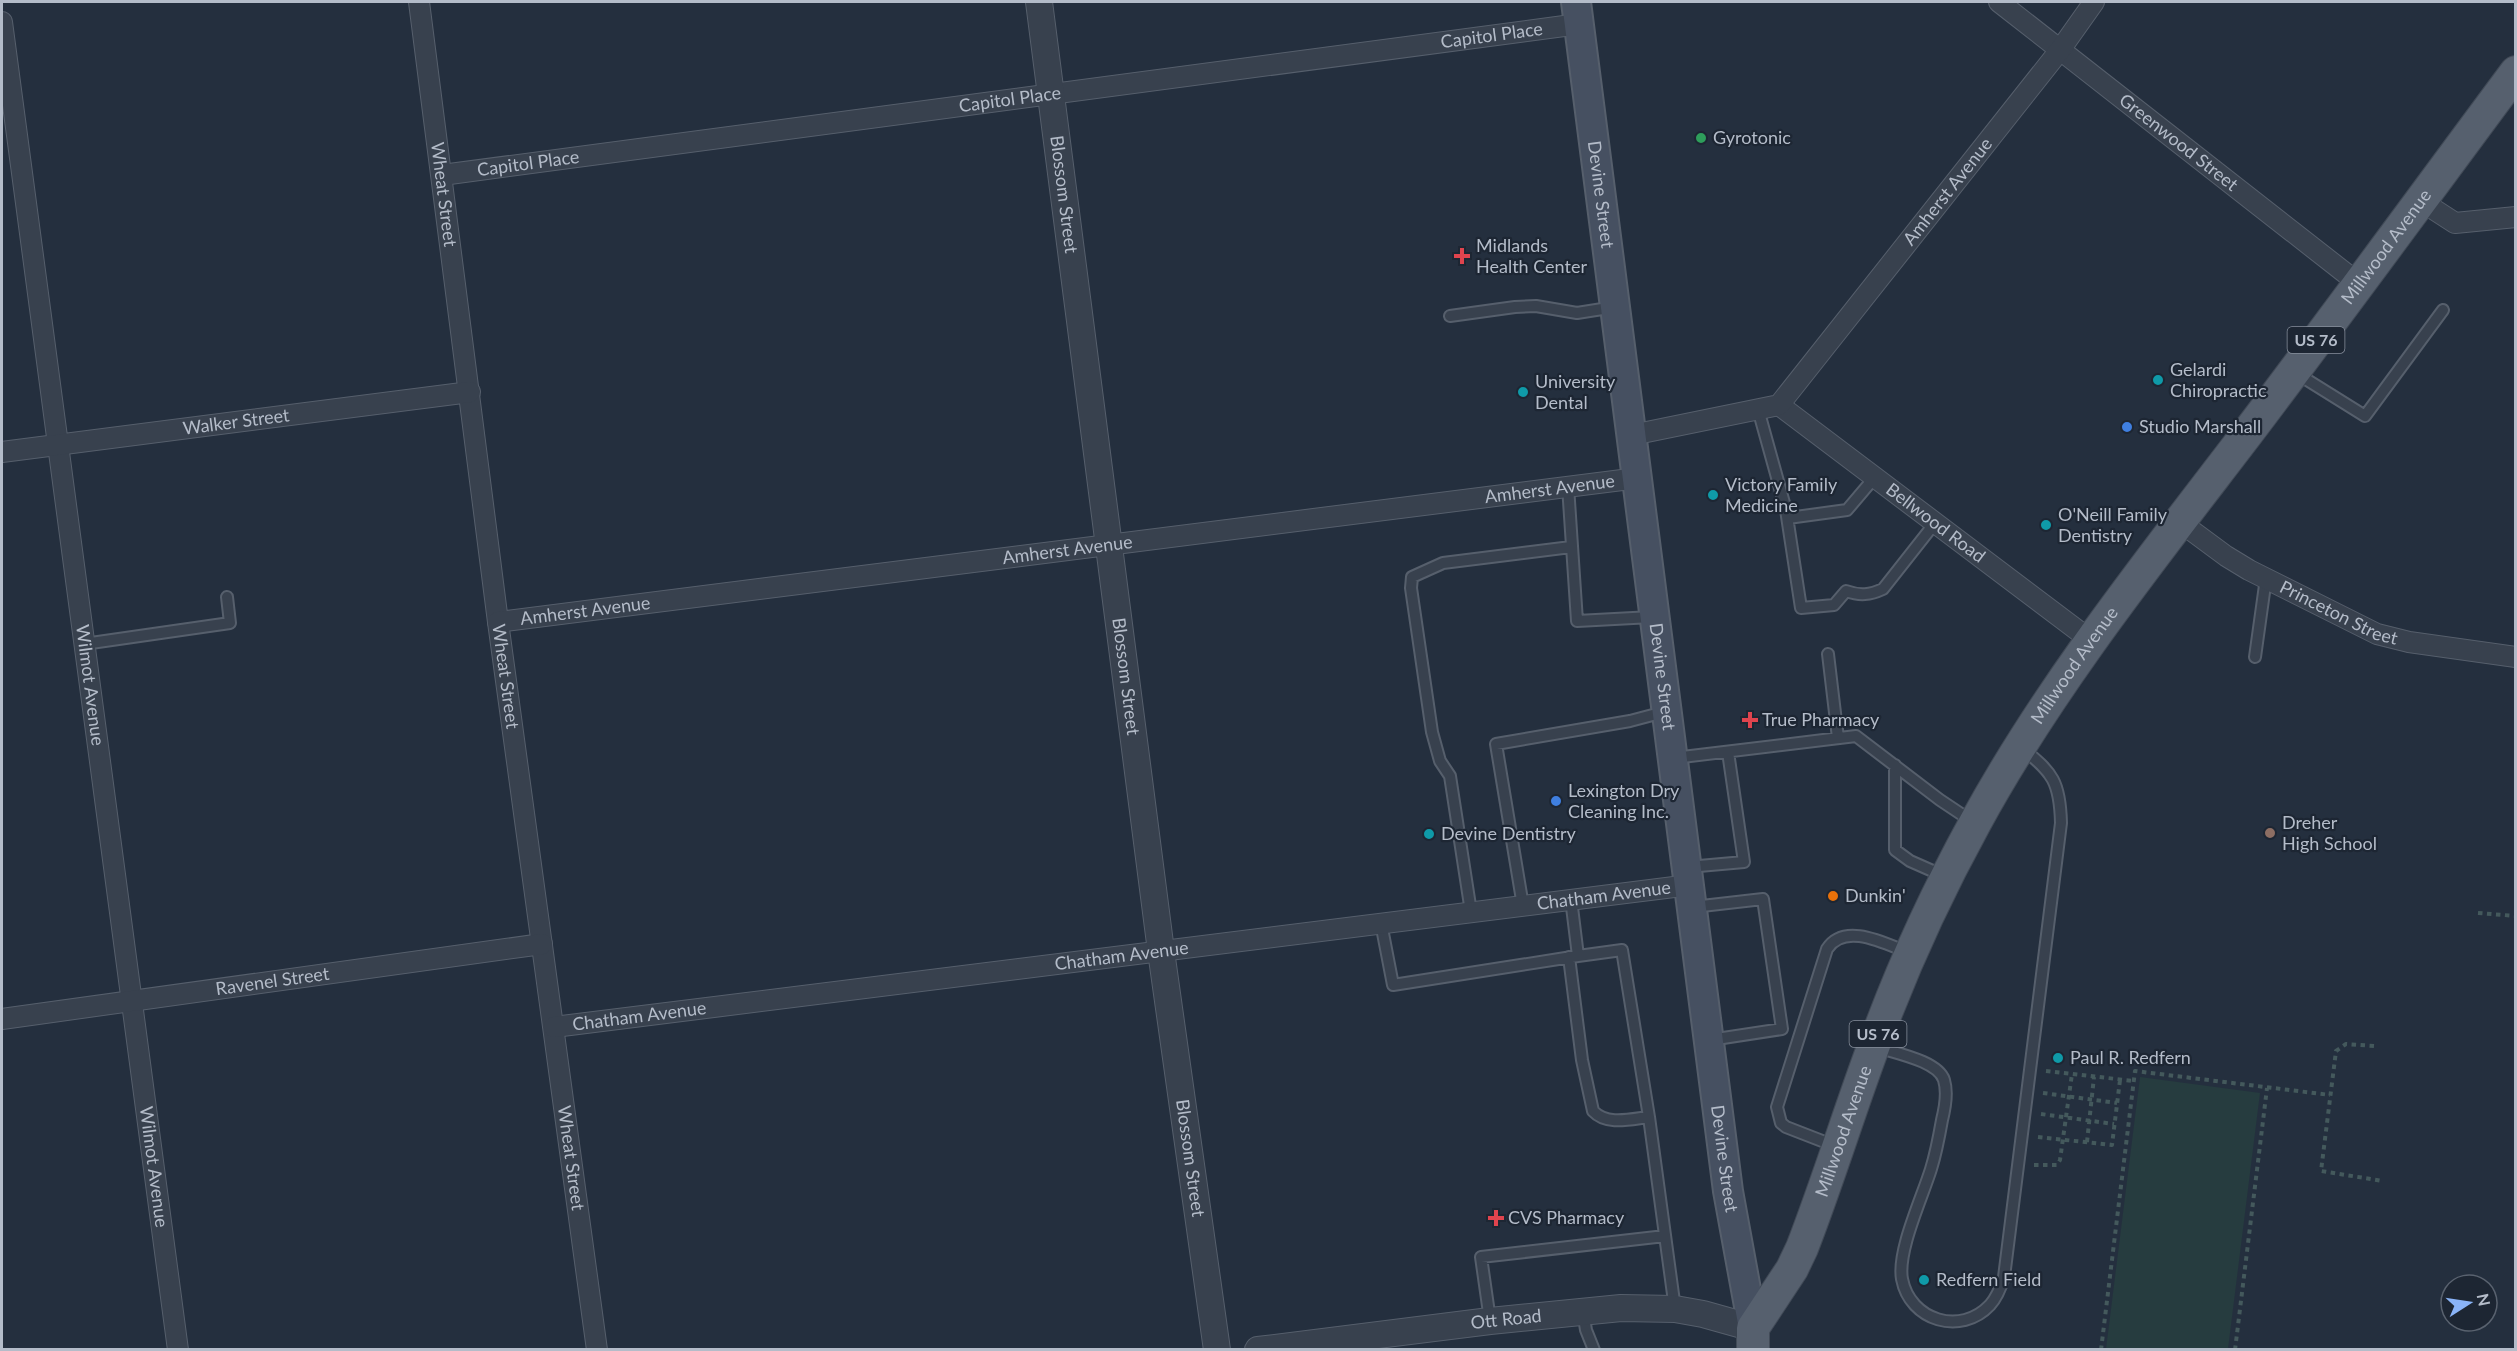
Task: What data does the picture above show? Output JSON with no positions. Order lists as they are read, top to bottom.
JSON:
{
  "streets": {
    "main road": ["Devine Street", "Millwood Avenue", "US 76"],
    "street": [
      "Capitol Place",
      "Greenwood Street",
      "Amherst Avenue",
      "Wheat Street",
      "Blossom Street",
      "Walker Street",
      "Bellwood Road",
      "Princeton Street",
      "Wilmot Avenue",
      "Chatham Avenue",
      "Ravenel Street",
      "Ott Road"
    ]
  },
  "crossings": [
    ["Capitol Place", "Wheat Street"],
    ["Capitol Place", "Blossom Street"],
    ["Capitol Place", "Devine Street"],
    ["Greenwood Street", "Amherst Avenue"],
    ["Greenwood Street", "Millwood Avenue"],
    ["Amherst Avenue", "Wheat Street"],
    ["Amherst Avenue", "Blossom Street"],
    ["Amherst Avenue", "Devine Street"],
    ["Amherst Avenue", "Bellwood Road"],
    ["Wheat Street", "Walker Street"],
    ["Wheat Street", "Chatham Avenue"],
    ["Wheat Street", "Ravenel Street"],
    ["Blossom Street", "Chatham Avenue"],
    ["Devine Street", "Millwood Avenue"],
    ["Devine Street", "Chatham Avenue"],
    ["Devine Street", "Ott Road"],
    ["Millwood Avenue", "Bellwood Road"],
    ["Millwood Avenue", "Princeton Street"],
    ["Millwood Avenue", "Ott Road"],
    ["Walker Street", "Wilmot Avenue"],
    ["Wilmot Avenue", "Ravenel Street"]
  ],
  "places": {
    "other": [
      "Gyrotonic",
      "Gelardi Chiropractic",
      "University Dental",
      "Studio Marshall",
      "Victory Family Medicine",
      "O'Neill Family Dentistry",
      "Lexington Dry Cleaning Inc.",
      "Dreher High School",
      "Devine Dentistry",
      "Dunkin'",
      "Paul R. Redfern",
      "Redfern Field"
    ],
    "health": ["Midlands Health Center", "True Pharmacy", "CVS Pharmacy"]
  },
  "north": "right"
}
